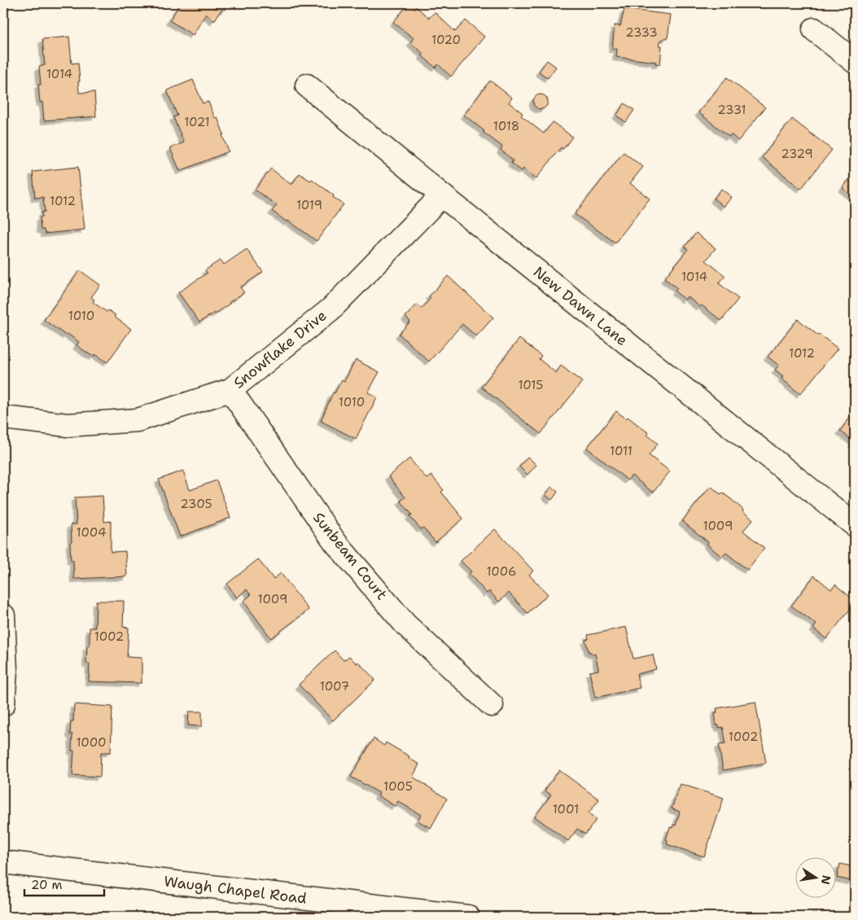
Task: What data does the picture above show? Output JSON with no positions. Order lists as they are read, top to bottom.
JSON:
{
  "streets": {
    "street": [
      "New Dawn Lane",
      "Snowflake Drive",
      "Sunbeam Court",
      "Waugh Chapel Road"
    ]
  },
  "crossings": [
    ["New Dawn Lane", "Snowflake Drive"],
    ["Snowflake Drive", "Sunbeam Court"]
  ],
  "house_numbers": [
    "2333",
    "1020",
    "1014",
    "2331",
    "1021",
    "1018",
    "2329",
    "1012",
    "1019",
    "1014",
    "1010",
    "1012",
    "1015",
    "1010",
    "1011",
    "2305",
    "1009",
    "1004",
    "1006",
    "1009",
    "1002",
    "1007",
    "1002",
    "1000",
    "1005",
    "1001"
  ],
  "scale_bar": "20 m",
  "north": "right"
}
